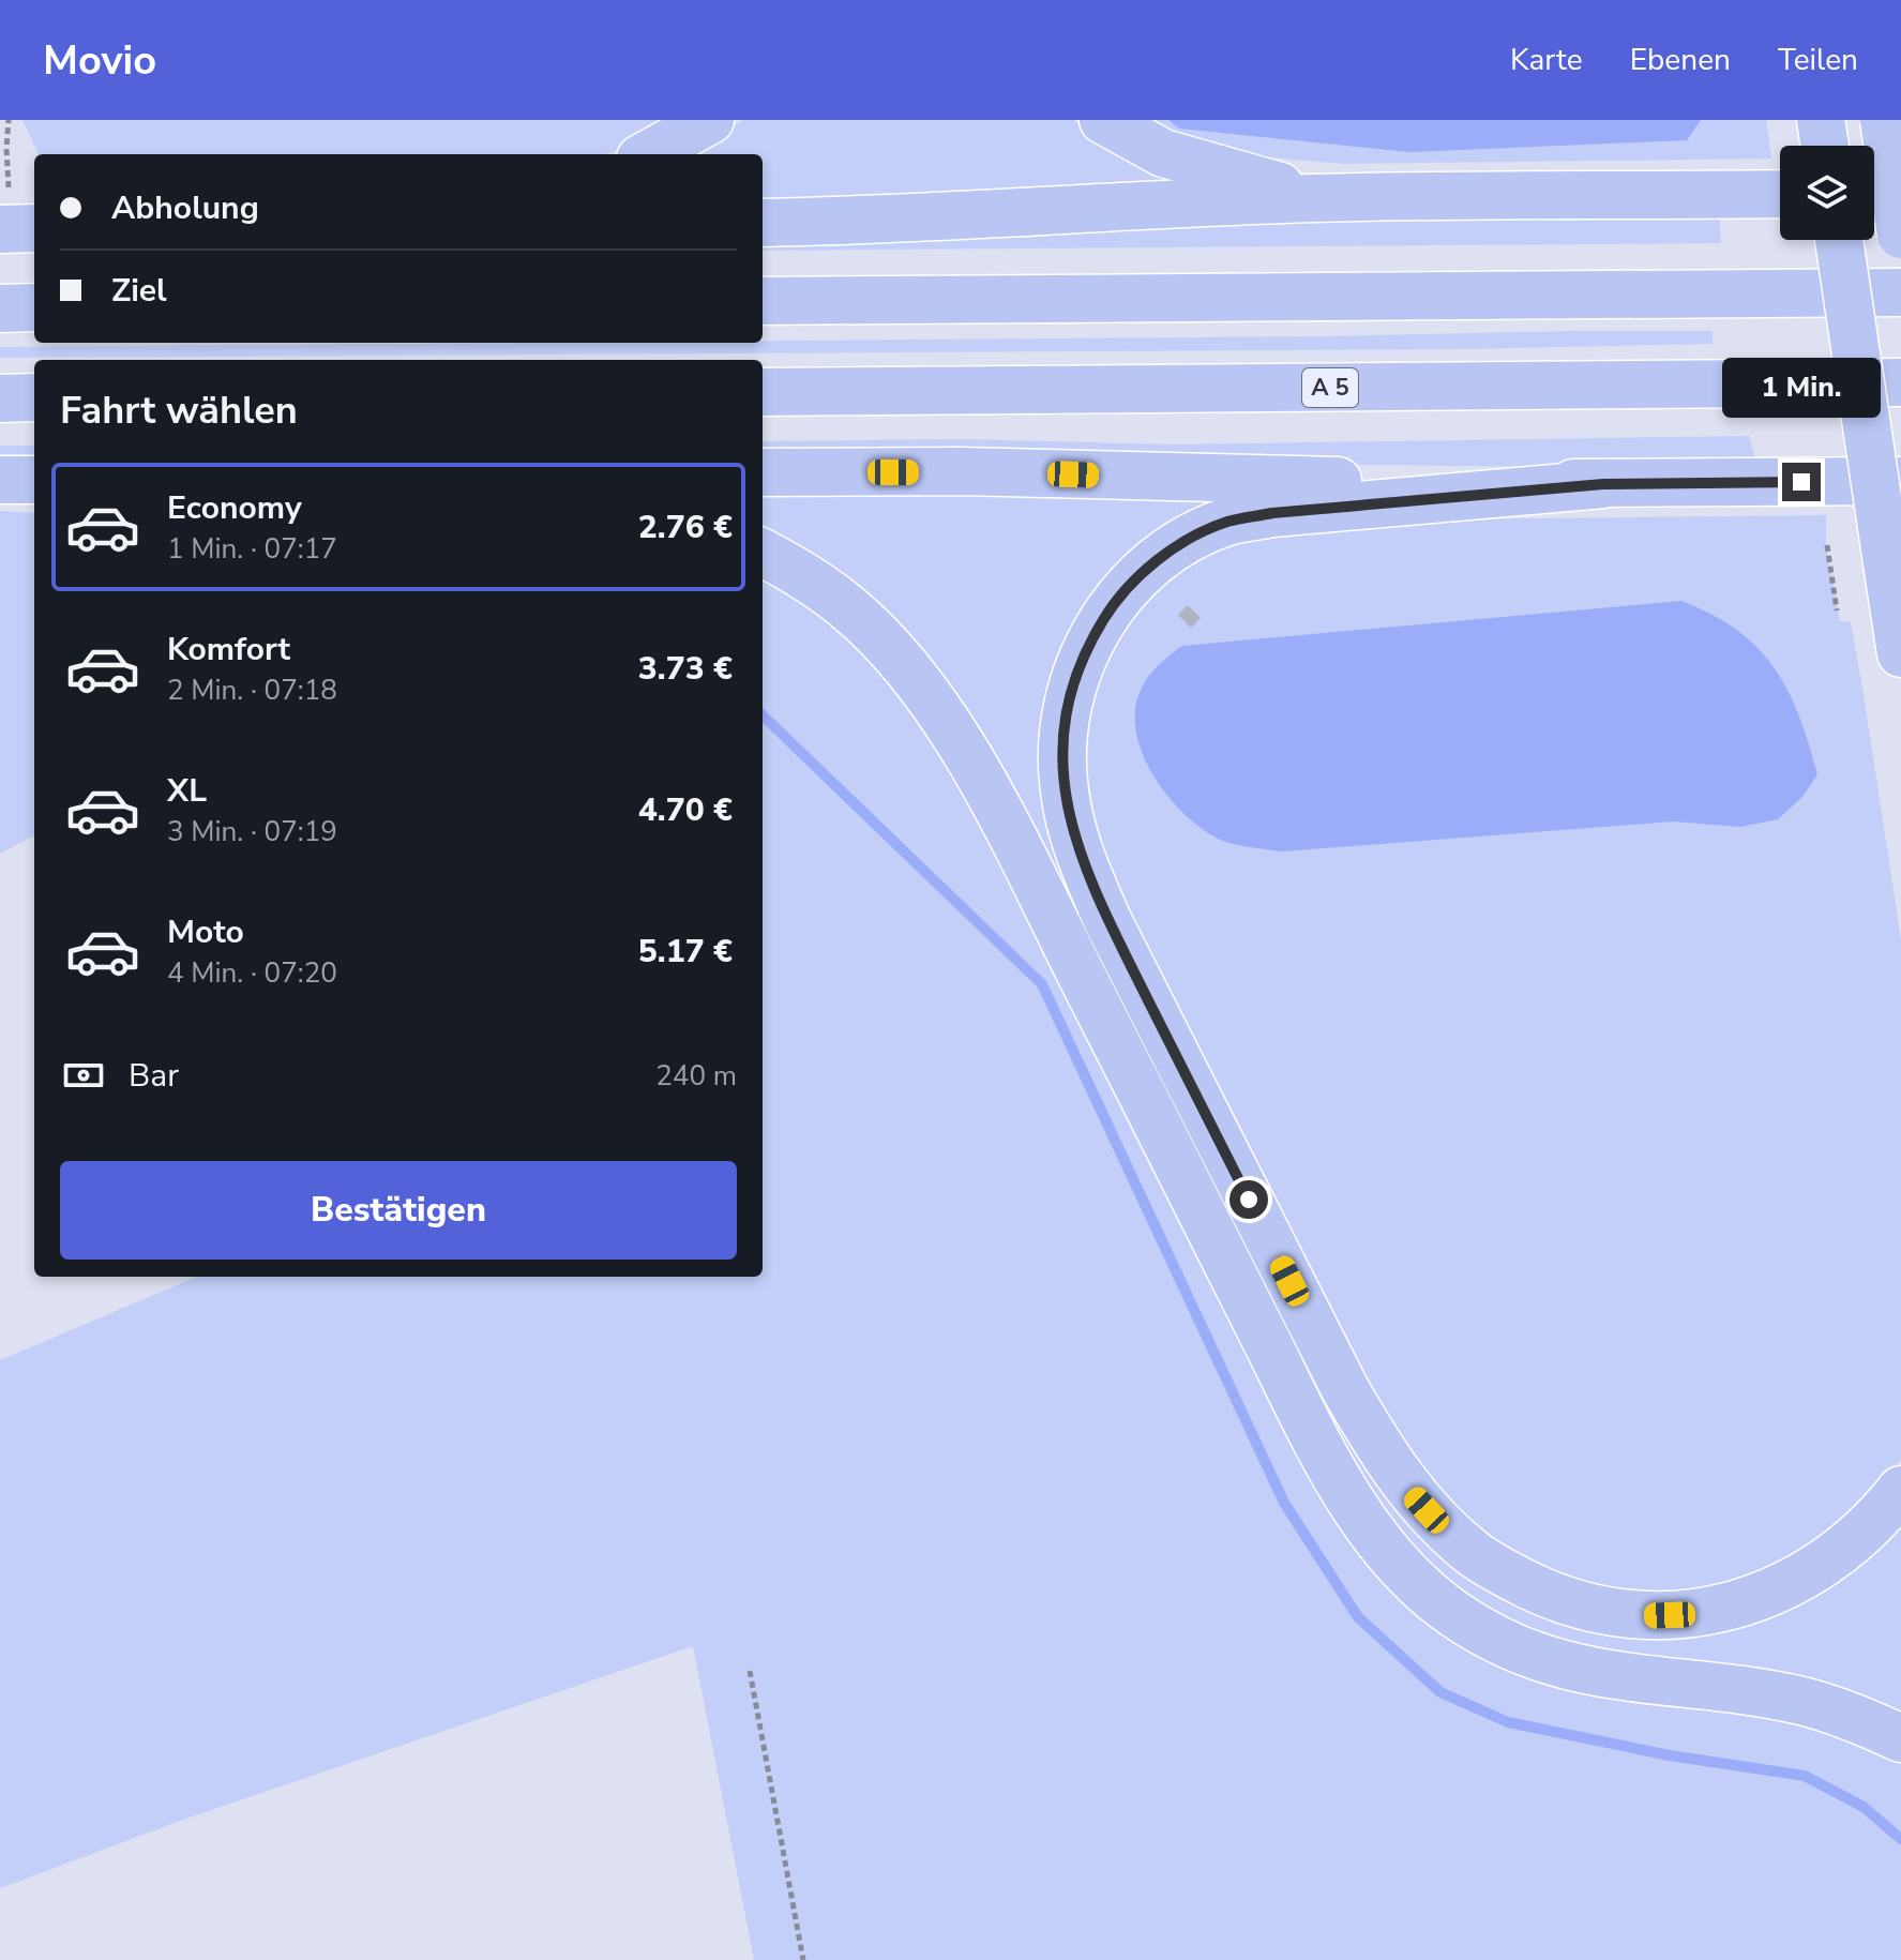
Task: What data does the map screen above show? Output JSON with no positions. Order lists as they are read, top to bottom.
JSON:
{
  "streets": {
    "highway": ["A 5"]
  },
  "page": {
    "header": "Movio",
    "nav": ["Karte", "Ebenen", "Teilen"],
    "banner": ["Abholung", "Ziel"],
    "bubble": "1 Min.",
    "heading": "Fahrt wählen",
    "list": [
      {
        "name": "Economy",
        "note": "1 Min. · 07:17",
        "value": "2.76 €"
      },
      {
        "name": "Komfort",
        "note": "2 Min. · 07:18",
        "value": "3.73 €"
      },
      {
        "name": "XL",
        "note": "3 Min. · 07:19",
        "value": "4.70 €"
      },
      {
        "name": "Moto",
        "note": "4 Min. · 07:20",
        "value": "5.17 €"
      }
    ],
    "pay": ["Bar", "240 m"],
    "buttons": "Bestätigen"
  }
}
